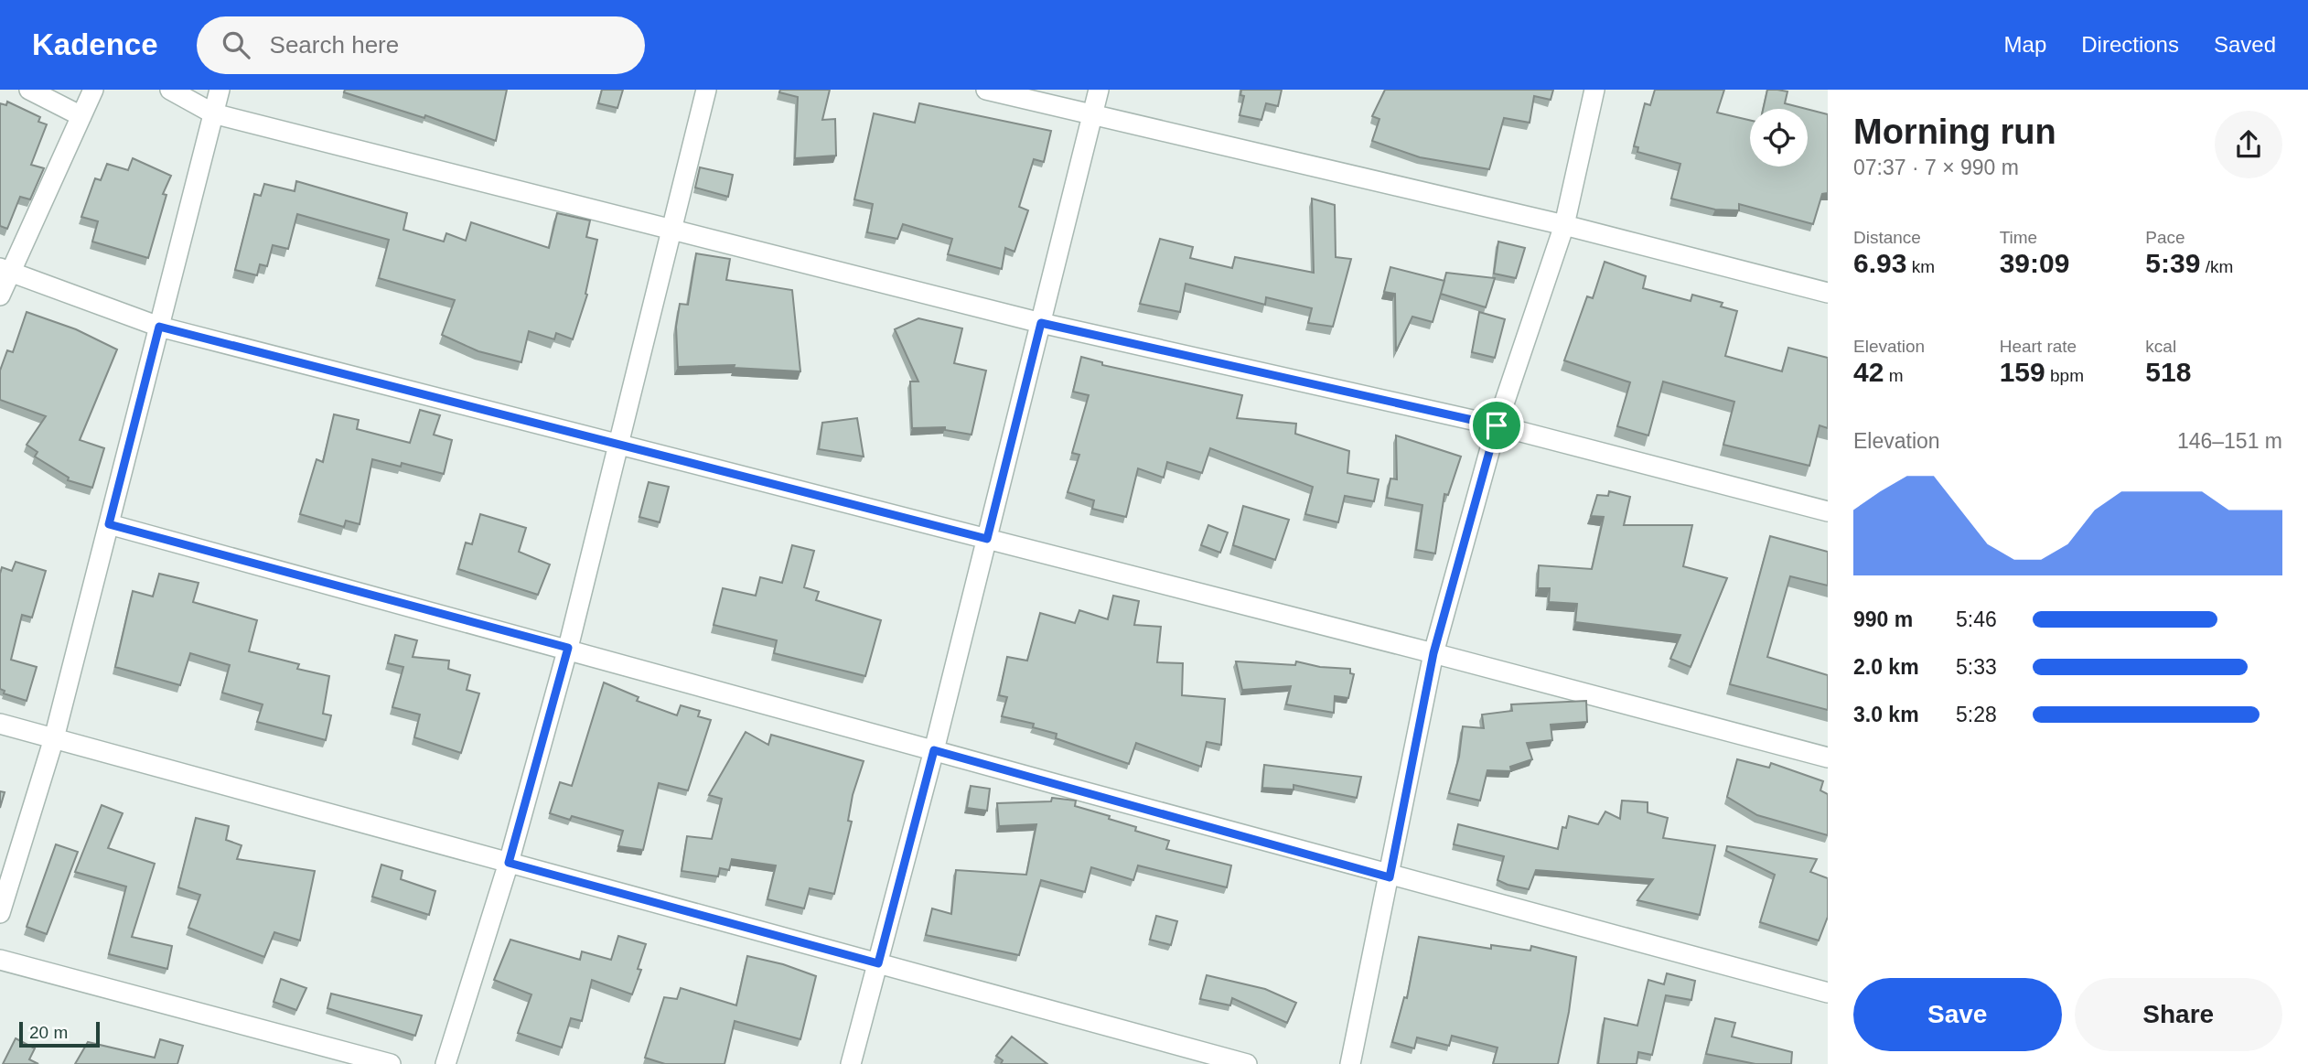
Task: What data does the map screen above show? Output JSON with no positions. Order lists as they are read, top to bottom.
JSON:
{
  "scale_bar": "20 m",
  "page": {
    "header": "Kadence",
    "search": "Search here",
    "nav": ["Map", "Directions", "Saved"],
    "heading": ["Morning run", "07:37 · 7 × 990 m"],
    "stats": [
      ["Distance", "6.93 km"],
      ["Time", "39:09"],
      ["Pace", "5:39 /km"],
      ["Elevation", "42 m"],
      ["Heart rate", "159 bpm"],
      ["kcal", "518"]
    ],
    "chart": ["Elevation", "146–151 m"],
    "list": [
      {
        "name": "990 m",
        "note": "5:46"
      },
      {
        "name": "2.0 km",
        "note": "5:33"
      },
      {
        "name": "3.0 km",
        "note": "5:28"
      }
    ],
    "buttons": ["Save", "Share"],
    "scale": "20 m"
  }
}
